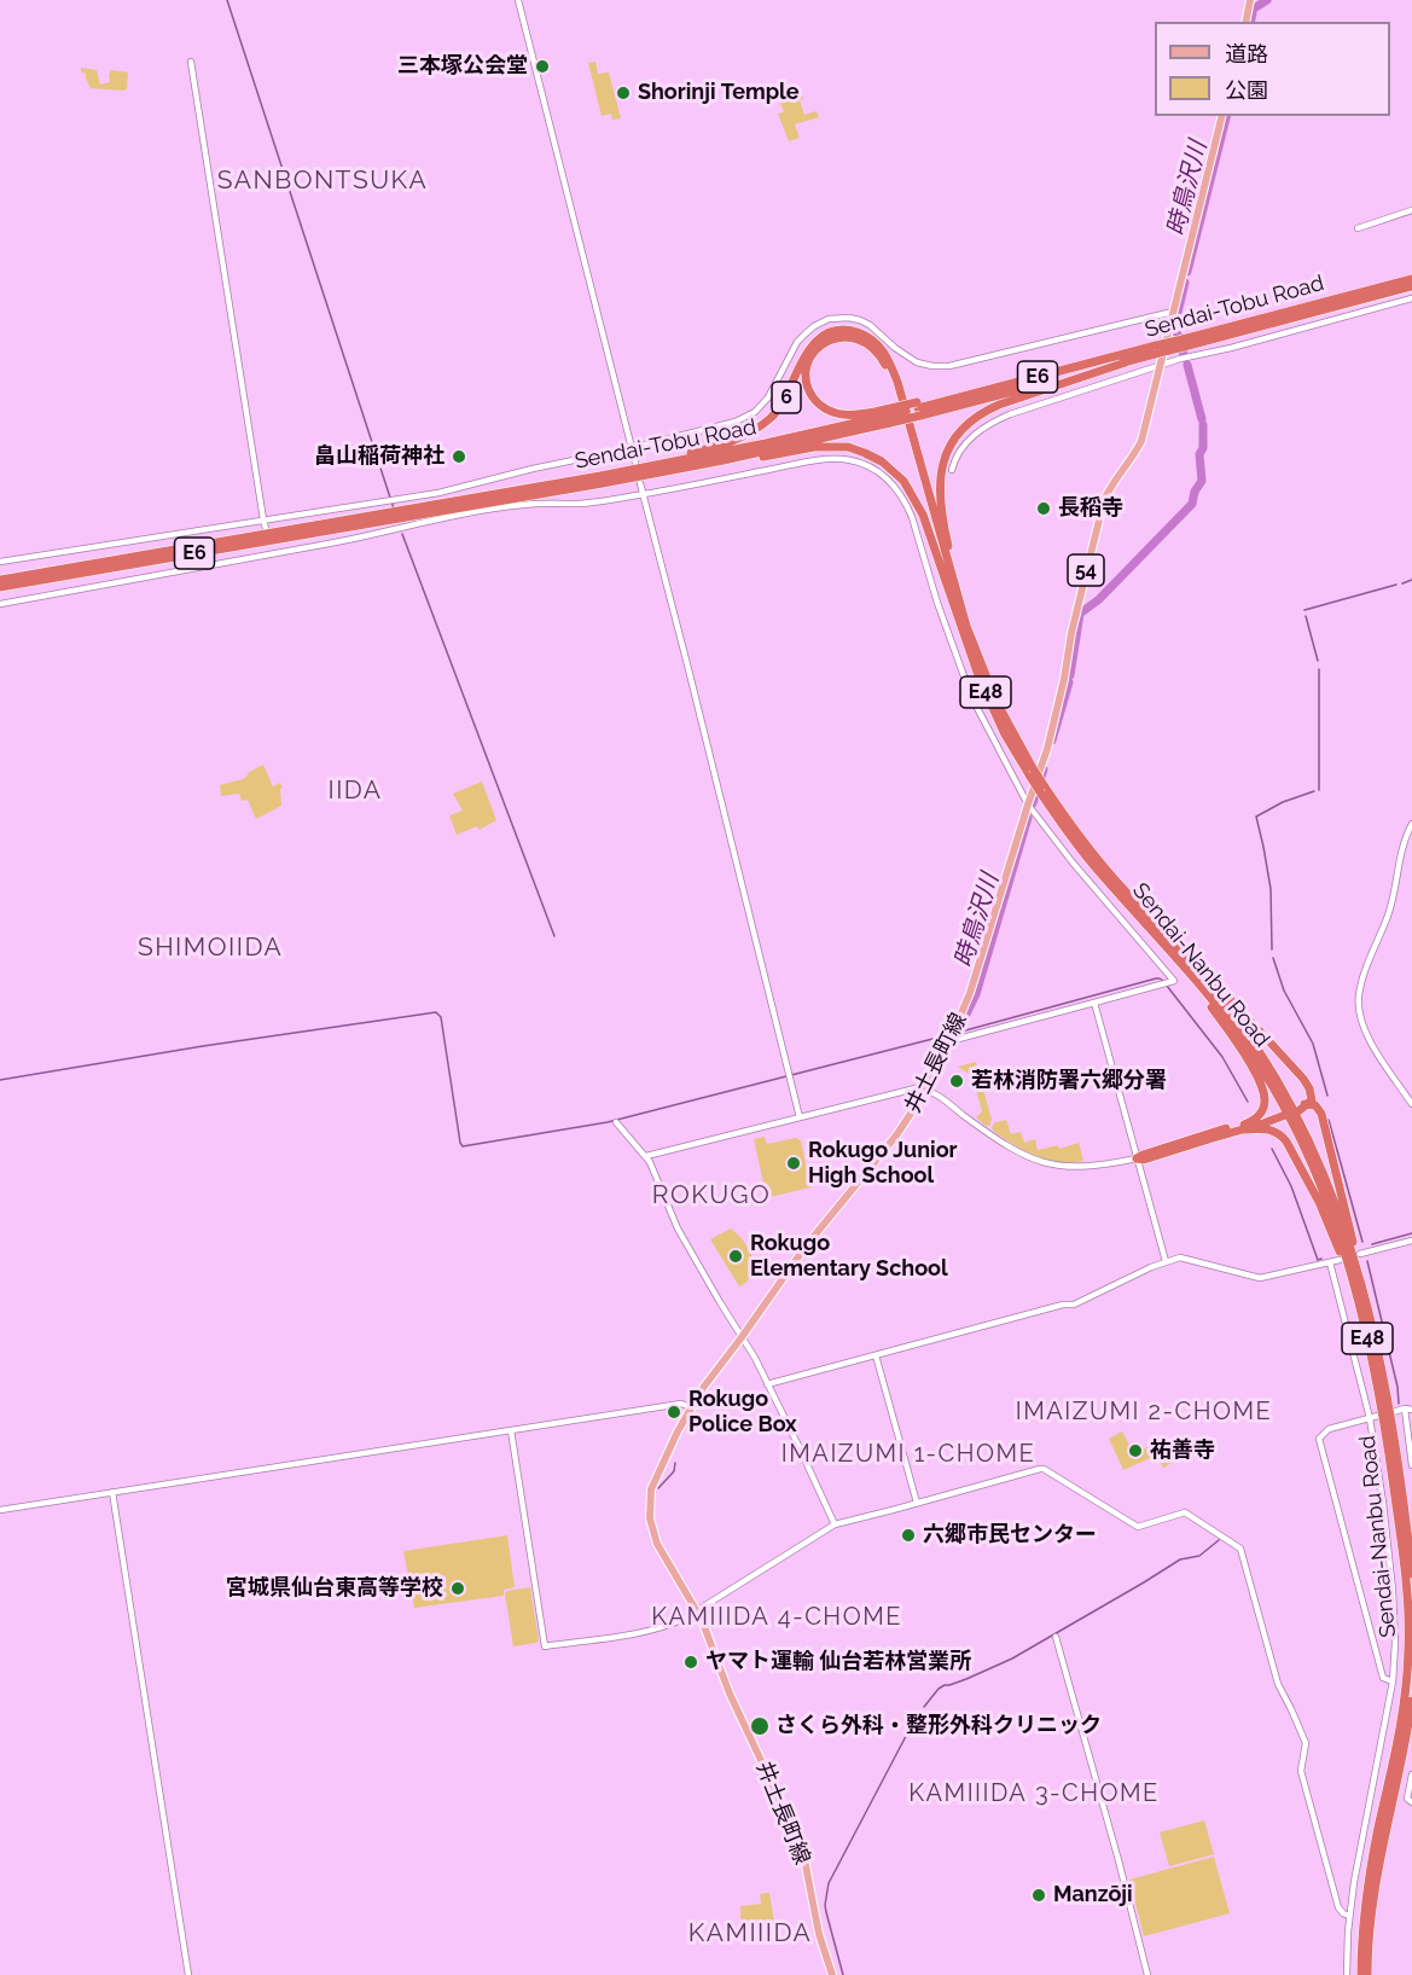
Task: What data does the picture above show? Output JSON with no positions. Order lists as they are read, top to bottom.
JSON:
{
  "streets": {
    "highway": [
      "Sendai-Tobu Road",
      "E6",
      "6",
      "E48",
      "Sendai-Nanbu Road"
    ],
    "main road": ["54", "井土長町線"]
  },
  "crossings": [
    ["Sendai-Tobu Road", "6"],
    ["6", "Sendai-Nanbu Road"]
  ],
  "districts": [
    "SANBONTSUKA",
    "IIDA",
    "SHIMOIIDA",
    "ROKUGO",
    "IMAIZUMI 2-CHOME",
    "IMAIZUMI 1-CHOME",
    "KAMIIIDA 4-CHOME",
    "KAMIIIDA 3-CHOME",
    "KAMIIIDA"
  ],
  "water": ["時鳥沢川"],
  "places": [
    "三本塚公会堂",
    "Shorinji Temple",
    "畠山稲荷神社",
    "長稻寺",
    "若林消防署六郷分署",
    "Rokugo Junior High School",
    "Rokugo Elementary School",
    "Rokugo Police Box",
    "祐善寺",
    "六郷市民センター",
    "宮城県仙台東高等学校",
    "ヤマト運輸 仙台若林営業所",
    "さくら外科・整形外科クリニック",
    "Manzōji"
  ],
  "legend": ["道路", "公園"]
}
